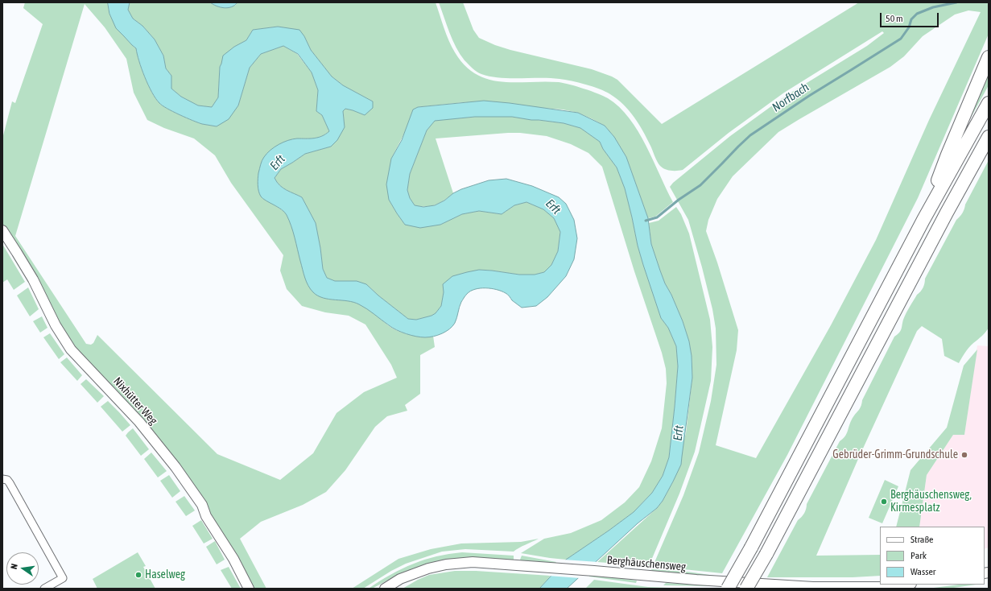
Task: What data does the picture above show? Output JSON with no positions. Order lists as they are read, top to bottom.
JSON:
{
  "streets": {
    "main road": ["Nixhütter Weg", "Berghäuschensweg"]
  },
  "water": ["Norfbach", "Erft"],
  "places": ["Gebrüder-Grimm-Grundschule", "Berghäuschensweg, Kirmesplatz", "Haselweg"],
  "legend": ["Straße", "Park", "Wasser"],
  "scale_bar": "50 m",
  "north": "left"
}
